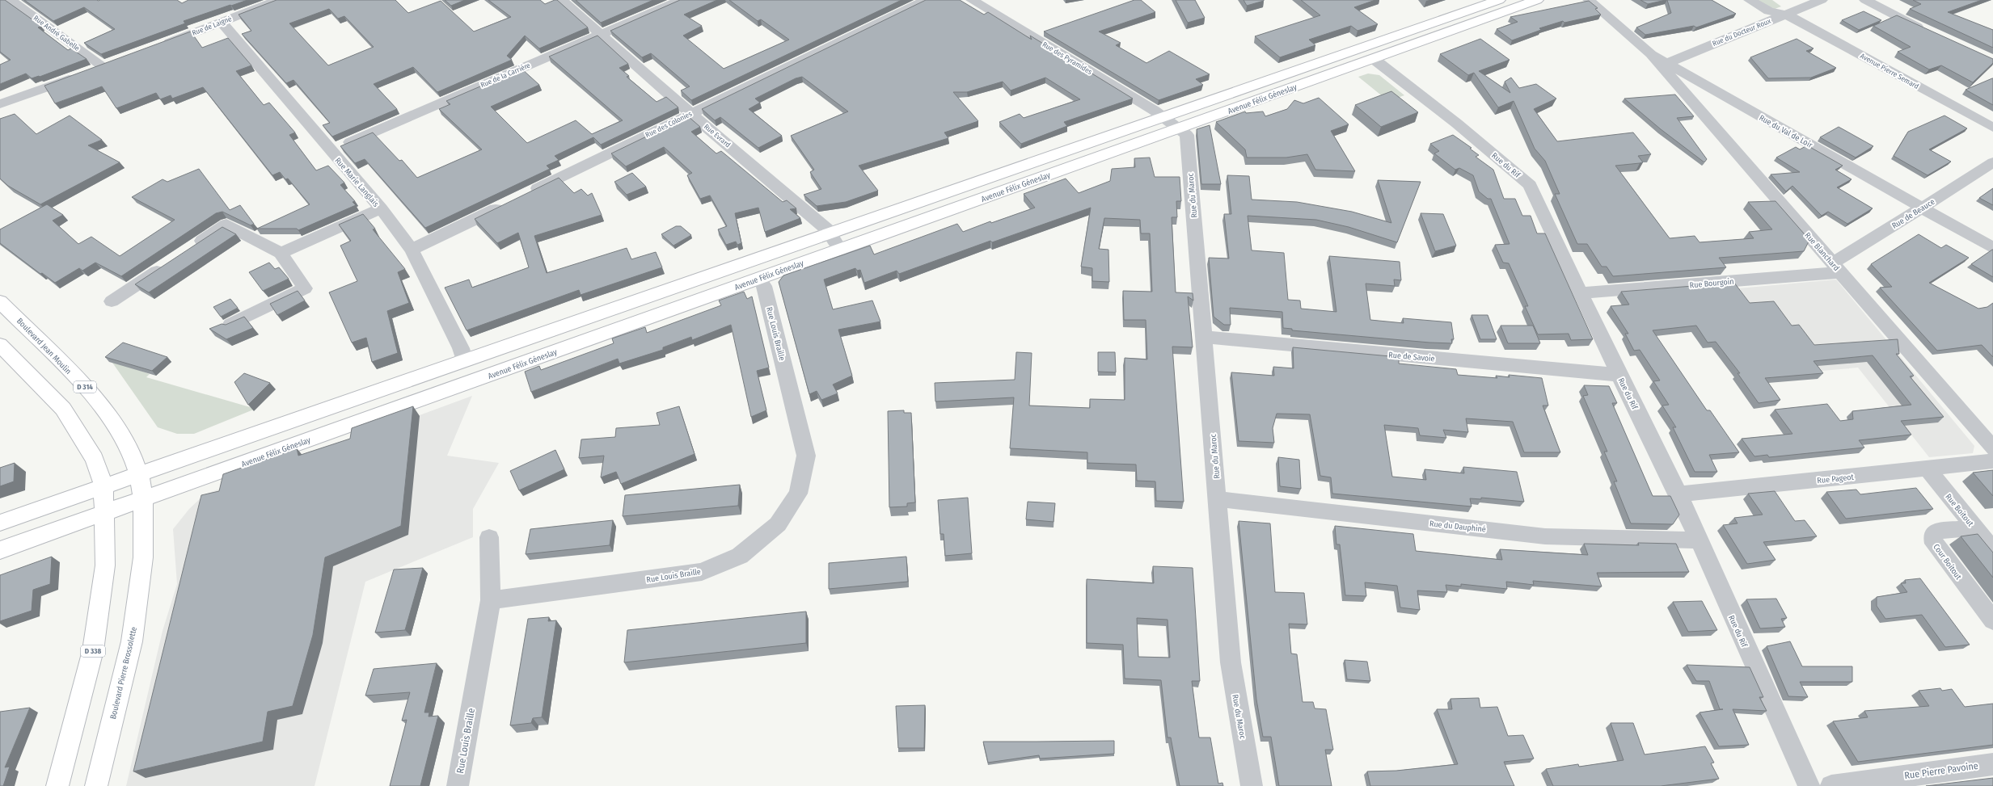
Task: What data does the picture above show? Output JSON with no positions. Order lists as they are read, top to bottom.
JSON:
{
  "streets": {
    "main road": [
      "Avenue Félix Géneslay",
      "Boulevard Jean Moulin",
      "D 314",
      "D 338",
      "Boulevard Pierre Brossolette"
    ],
    "street": [
      "Rue de Laigné",
      "Rue du Docteur Roux",
      "Rue André Gabelle",
      "Rue des Pyramides",
      "Avenue Pierre Semard",
      "Rue de la Carrière",
      "Rue des Colonies",
      "Rue du Val de Loir",
      "Rue Evrard",
      "Rue du Rif",
      "Rue Marie Langlais",
      "Rue du Maroc",
      "Rue de Beauce",
      "Rue Blanchard",
      "Rue Bourgoin",
      "Rue Louis Braille",
      "Rue de Savoie",
      "Rue Pageot",
      "Rue Boitout",
      "Rue du Dauphiné",
      "Cour Boitout",
      "Rue Pierre Pavoine"
    ]
  },
  "crossings": [
    ["Rue de Laigné", "Rue Marie Langlais"],
    ["Rue du Docteur Roux", "Avenue Pierre Semard"],
    ["Rue du Docteur Roux", "Rue du Val de Loir"],
    ["Rue du Docteur Roux", "Rue Blanchard"],
    ["Rue des Pyramides", "Avenue Félix Géneslay"],
    ["Rue des Pyramides", "Rue du Maroc"],
    ["Rue de la Carrière", "Rue Evrard"],
    ["Rue de la Carrière", "Rue Marie Langlais"],
    ["Avenue Félix Géneslay", "Rue Evrard"],
    ["Avenue Félix Géneslay", "Rue du Rif"],
    ["Avenue Félix Géneslay", "Rue Marie Langlais"],
    ["Avenue Félix Géneslay", "Rue du Maroc"],
    ["Avenue Félix Géneslay", "Rue Louis Braille"],
    ["Avenue Félix Géneslay", "Boulevard Jean Moulin"],
    ["Avenue Félix Géneslay", "D 338"],
    ["Avenue Félix Géneslay", "Boulevard Pierre Brossolette"],
    ["Rue des Colonies", "Rue Evrard"],
    ["Rue du Val de Loir", "Rue de Beauce"],
    ["Rue du Val de Loir", "Rue Blanchard"],
    ["Rue du Rif", "Rue Bourgoin"],
    ["Rue du Rif", "Rue de Savoie"],
    ["Rue du Rif", "Rue Pageot"],
    ["Rue du Rif", "Rue du Dauphiné"],
    ["Rue du Maroc", "Rue de Savoie"],
    ["Rue du Maroc", "Rue du Dauphiné"],
    ["Rue de Beauce", "Rue Blanchard"],
    ["Rue de Beauce", "Rue Bourgoin"],
    ["Rue Blanchard", "Rue Bourgoin"],
    ["Boulevard Jean Moulin", "Boulevard Pierre Brossolette"],
    ["Rue Pageot", "Rue Boitout"],
    ["Rue Boitout", "Cour Boitout"]
  ]
}
